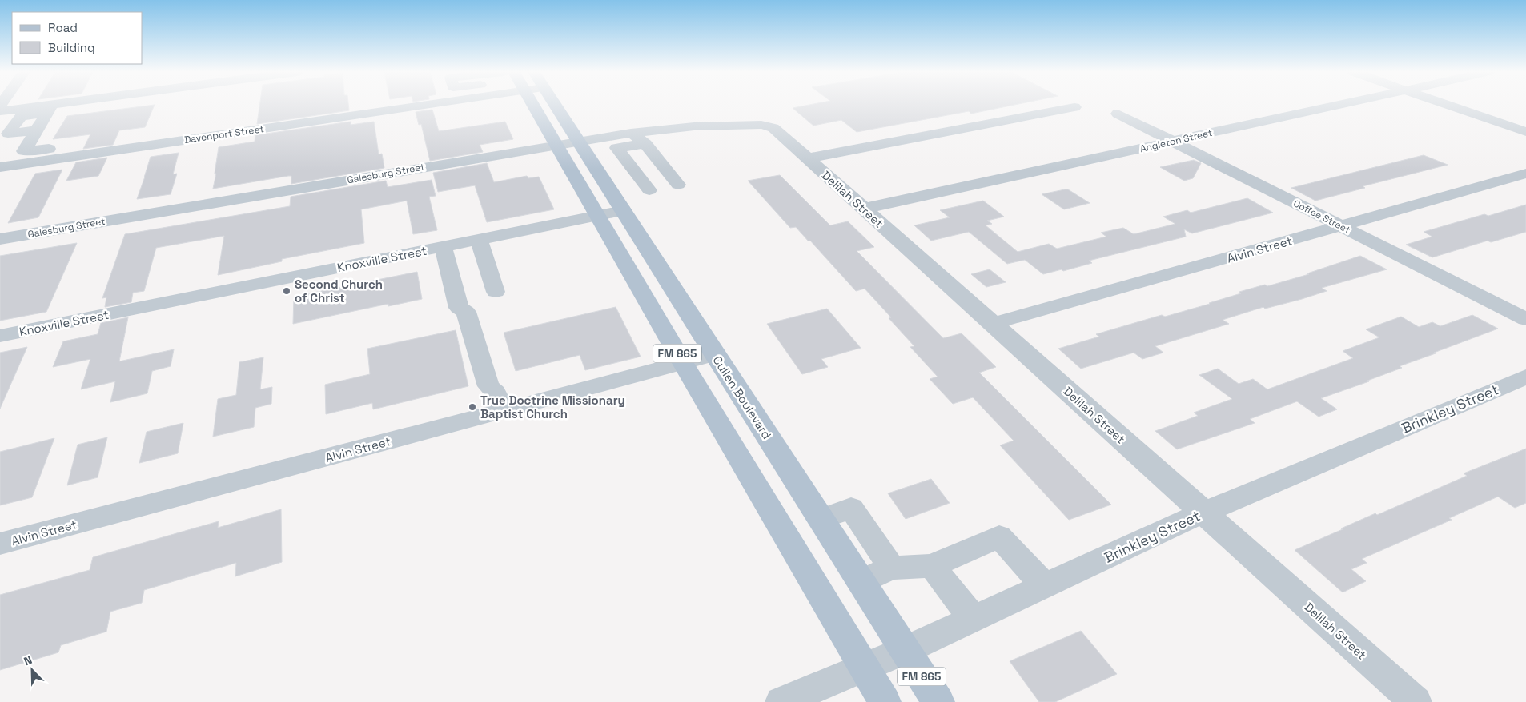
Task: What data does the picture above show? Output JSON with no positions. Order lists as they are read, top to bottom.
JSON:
{
  "streets": {
    "main road": ["FM 865", "Cullen Boulevard"],
    "street": [
      "Davenport Street",
      "Angleton Street",
      "Galesburg Street",
      "Delilah Street",
      "Coffee Street",
      "Alvin Street",
      "Knoxville Street",
      "Brinkley Street"
    ]
  },
  "crossings": [
    ["Angleton Street", "Delilah Street"],
    ["Angleton Street", "Coffee Street"],
    ["Galesburg Street", "Delilah Street"],
    ["Galesburg Street", "FM 865"],
    ["Galesburg Street", "Cullen Boulevard"],
    ["Delilah Street", "Alvin Street"],
    ["Delilah Street", "Brinkley Street"],
    ["Coffee Street", "Alvin Street"],
    ["Alvin Street", "FM 865"],
    ["Alvin Street", "Cullen Boulevard"],
    ["Knoxville Street", "FM 865"],
    ["Knoxville Street", "Cullen Boulevard"],
    ["FM 865", "Brinkley Street"],
    ["Cullen Boulevard", "Brinkley Street"]
  ],
  "places": ["Second Church of Christ", "True Doctrine Missionary Baptist Church"],
  "legend": ["Road", "Building"],
  "north": "top left"
}
